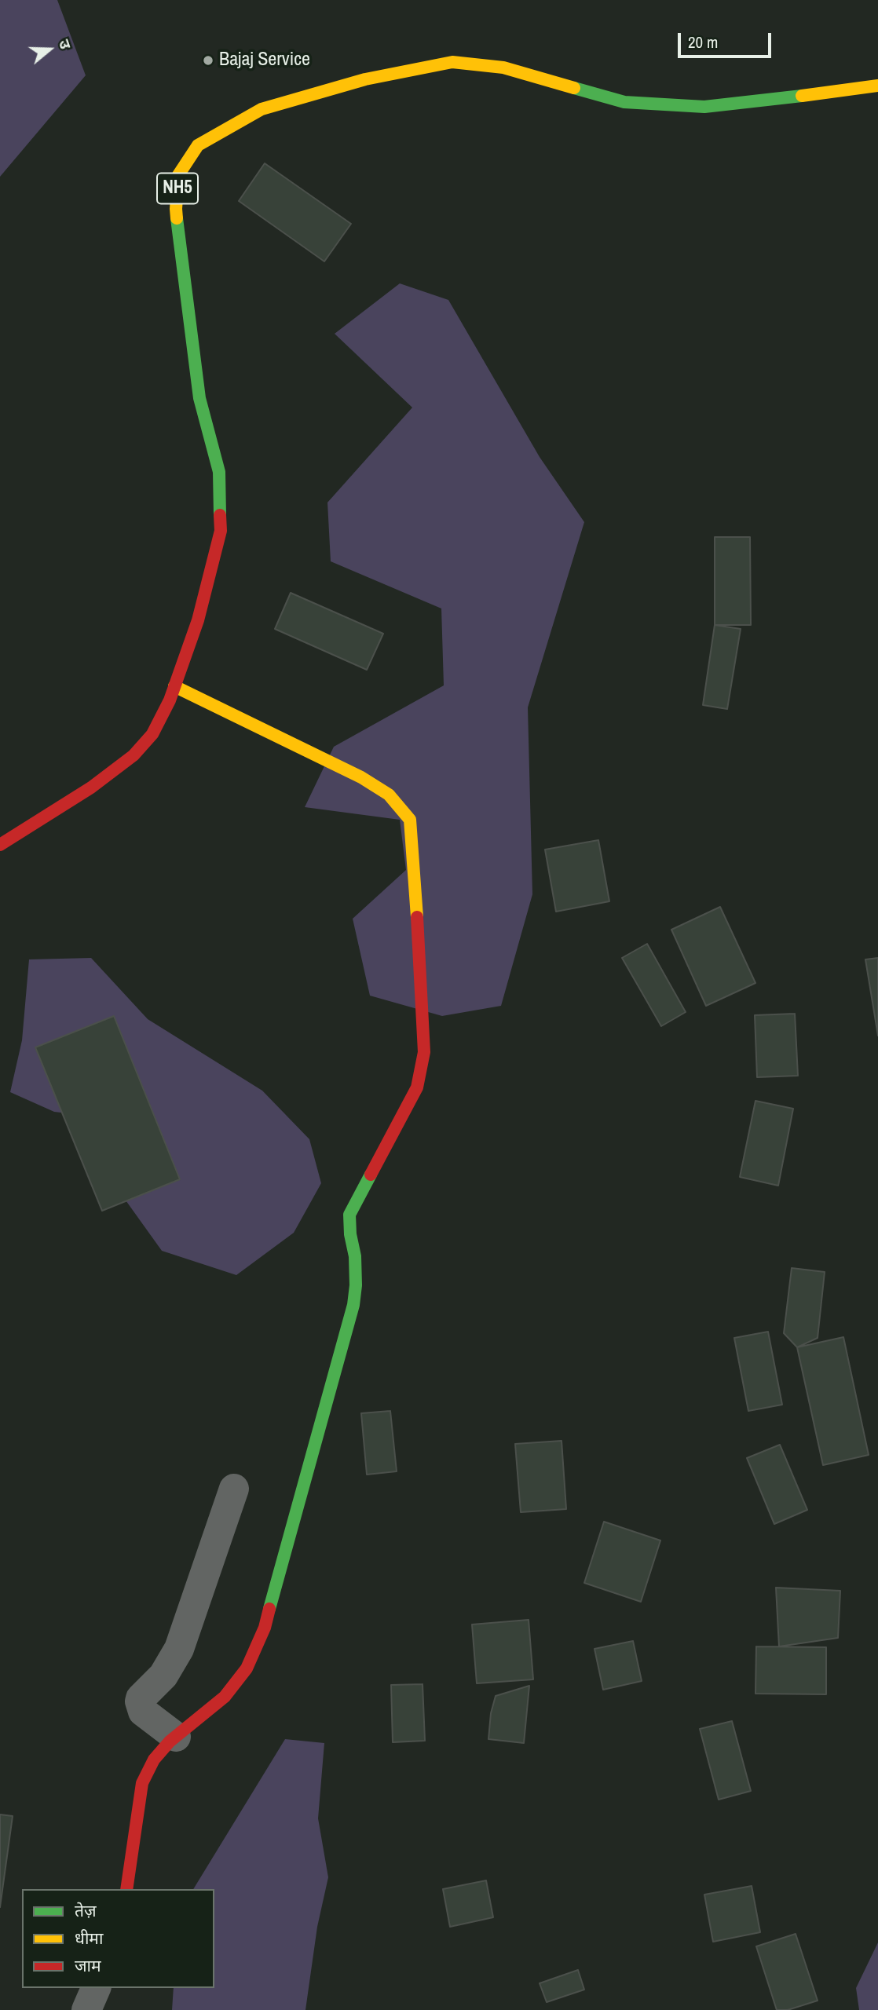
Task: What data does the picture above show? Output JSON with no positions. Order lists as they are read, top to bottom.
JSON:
{
  "streets": {
    "main road": ["NH5"]
  },
  "places": ["Bajaj Service"],
  "legend": ["तेज़", "धीमा", "जाम"],
  "scale_bar": "20 m",
  "north": "right"
}
